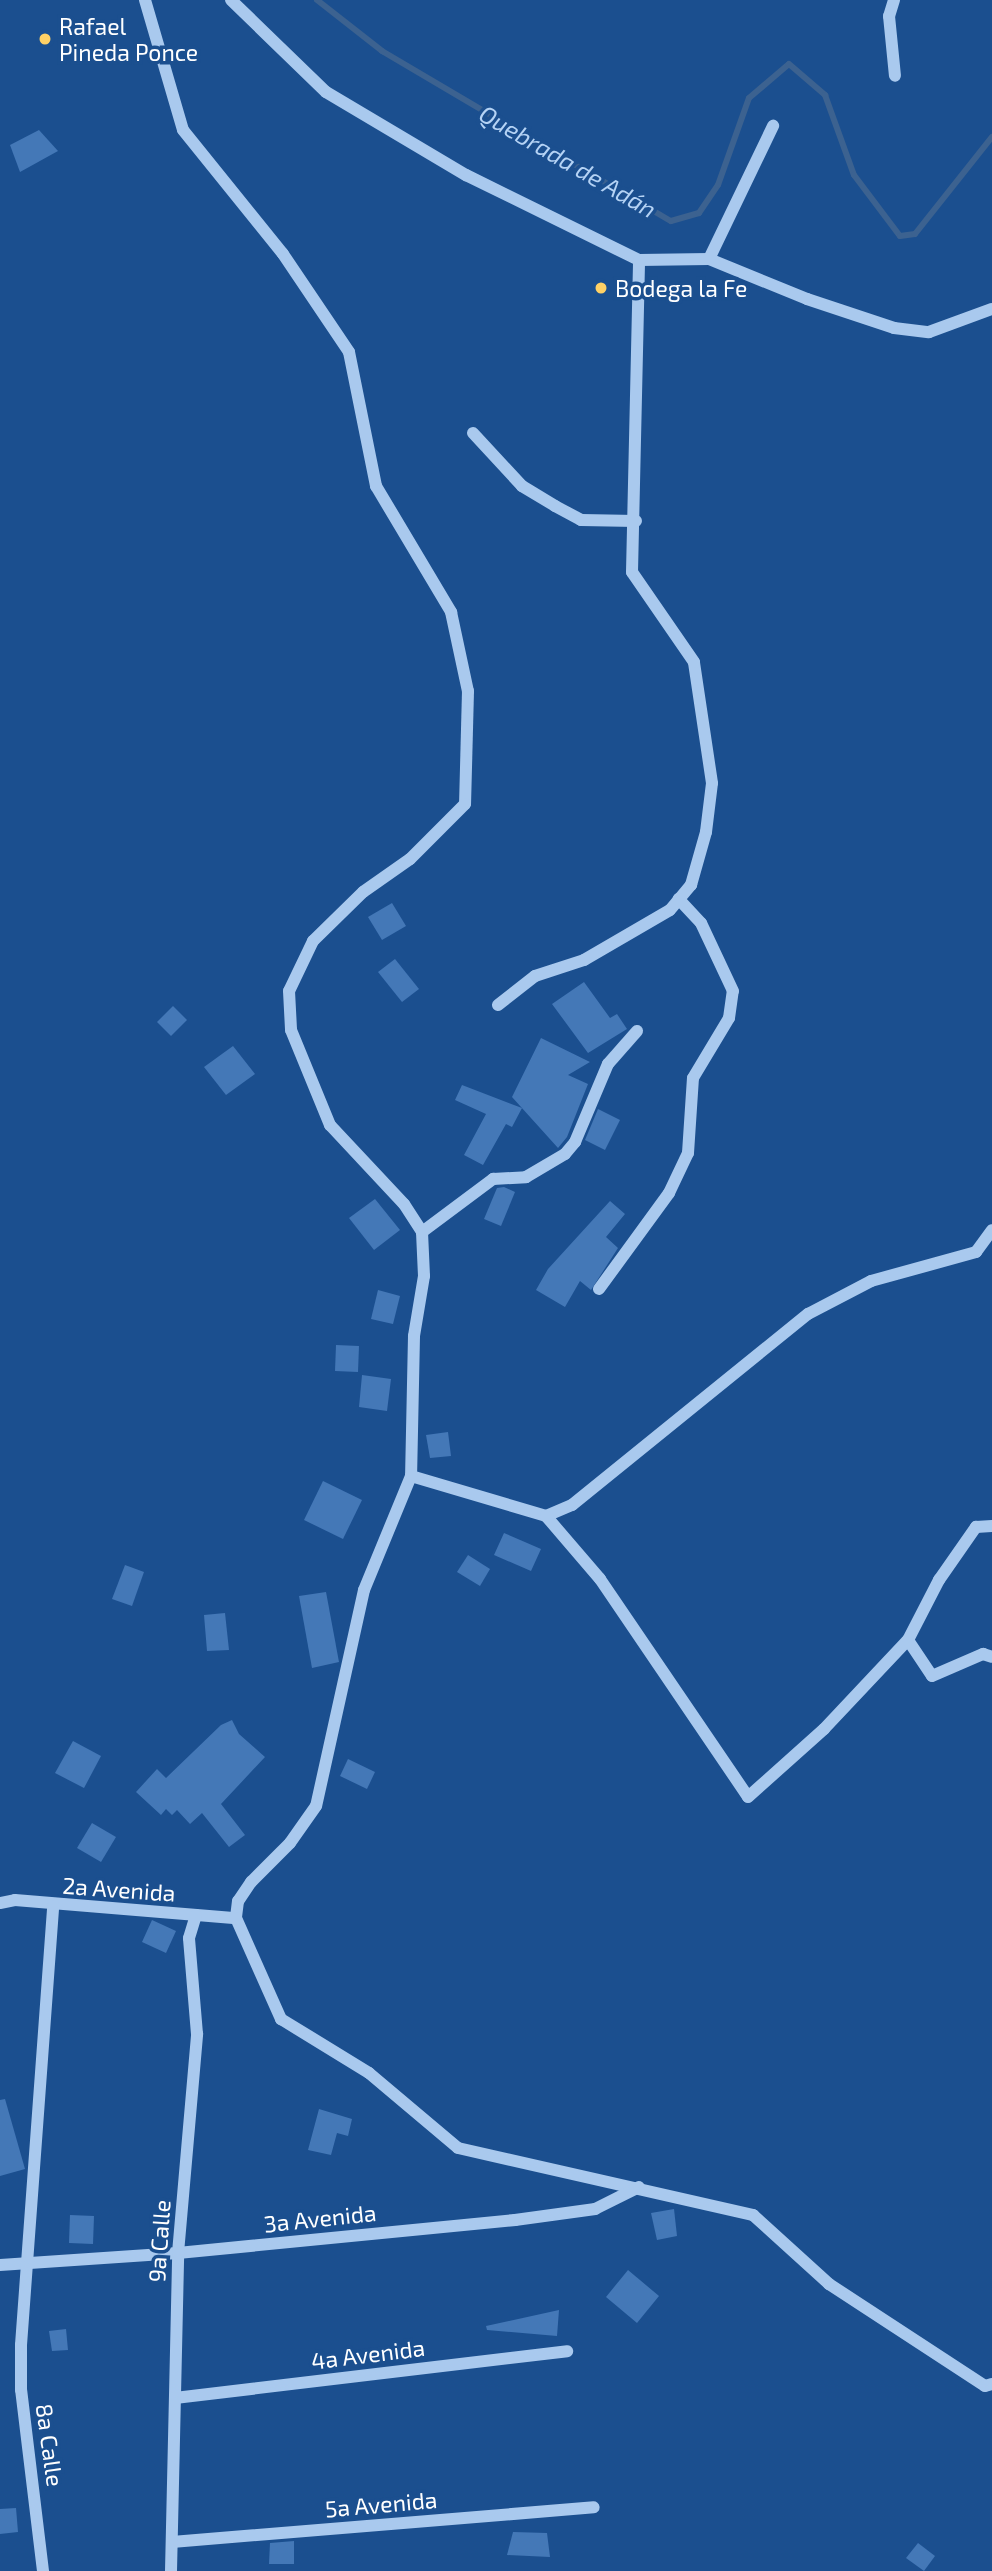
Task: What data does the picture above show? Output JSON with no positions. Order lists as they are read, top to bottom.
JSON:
{
  "streets": {
    "street": [
      "2a Avenida",
      "3a Avenida",
      "9a Calle",
      "4a Avenida",
      "8a Calle",
      "5a Avenida"
    ]
  },
  "crossings": [
    ["2a Avenida", "9a Calle"],
    ["2a Avenida", "8a Calle"],
    ["3a Avenida", "9a Calle"],
    ["3a Avenida", "8a Calle"],
    ["9a Calle", "4a Avenida"],
    ["9a Calle", "5a Avenida"]
  ],
  "water": ["Quebrada de Adán"],
  "places": ["Rafael Pineda Ponce", "Bodega la Fe"]
}
